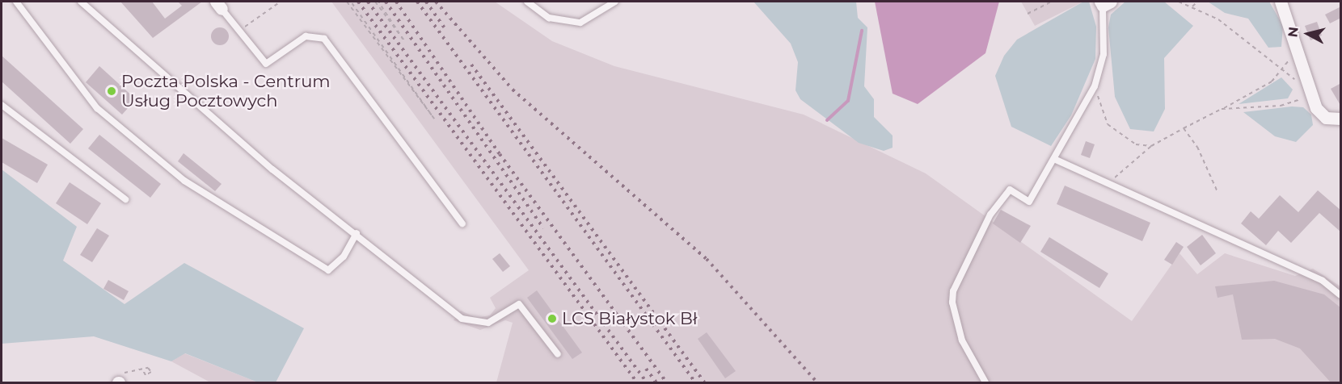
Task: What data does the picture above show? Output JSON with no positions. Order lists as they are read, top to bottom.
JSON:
{
  "places": ["Poczta Polska - Centrum Usług Pocztowych", "LCS Białystok Bł"],
  "north": "left"
}
